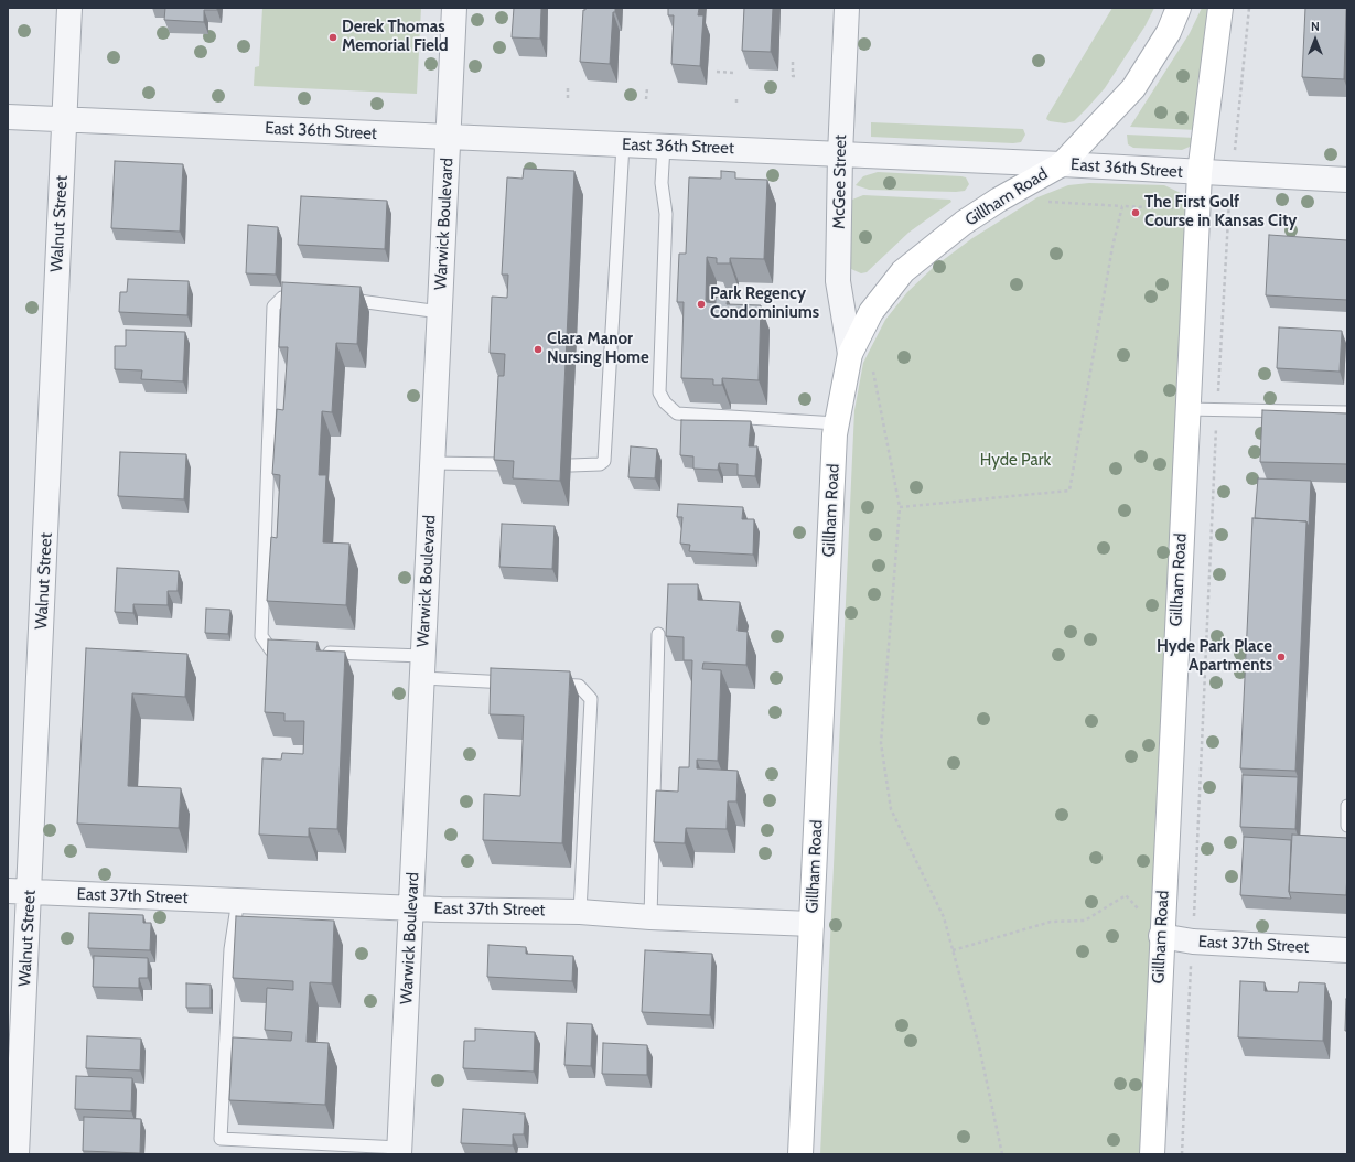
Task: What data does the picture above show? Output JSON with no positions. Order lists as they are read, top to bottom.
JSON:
{
  "streets": {
    "main road": ["Gillham Road"],
    "street": [
      "East 36th Street",
      "McGee Street",
      "Walnut Street",
      "Warwick Boulevard",
      "East 37th Street"
    ]
  },
  "crossings": [
    ["East 36th Street", "McGee Street"],
    ["East 36th Street", "Gillham Road"],
    ["East 36th Street", "Walnut Street"],
    ["East 36th Street", "Warwick Boulevard"],
    ["McGee Street", "Gillham Road"],
    ["Gillham Road", "East 37th Street"],
    ["Walnut Street", "East 37th Street"],
    ["Warwick Boulevard", "East 37th Street"]
  ],
  "parks": ["Hyde Park"],
  "places": [
    "Derek Thomas Memorial Field",
    "The First Golf Course in Kansas City",
    "Park Regency Condominiums",
    "Clara Manor Nursing Home",
    "Hyde Park Place Apartments"
  ],
  "north": "top"
}
